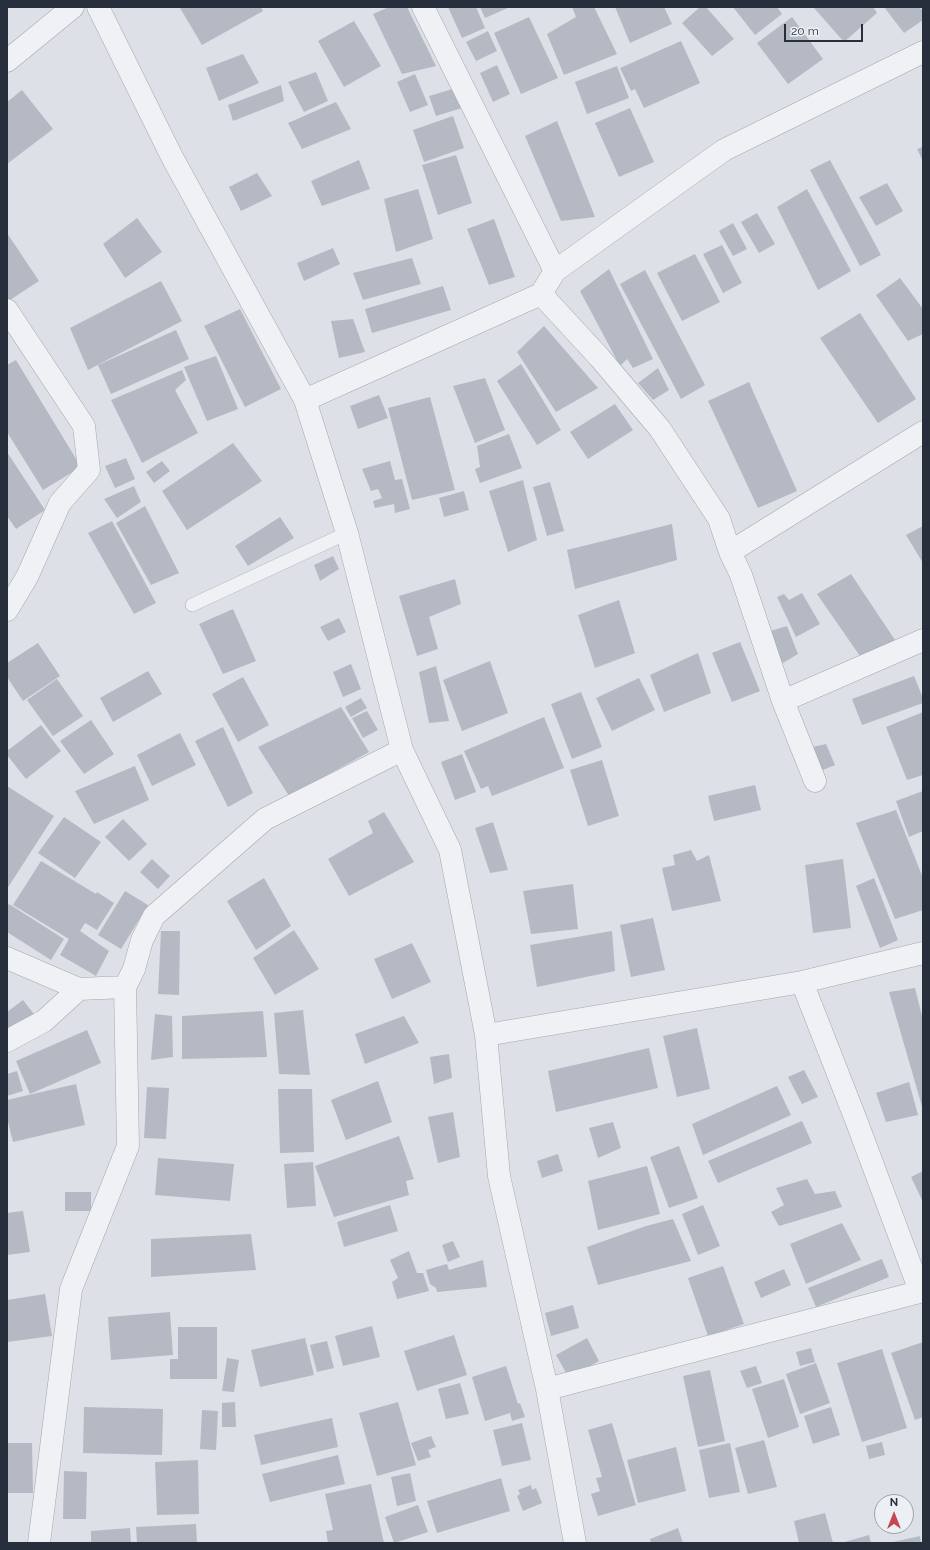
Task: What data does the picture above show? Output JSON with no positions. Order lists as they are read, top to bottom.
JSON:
{
  "scale_bar": "20 m",
  "north": "top"
}
